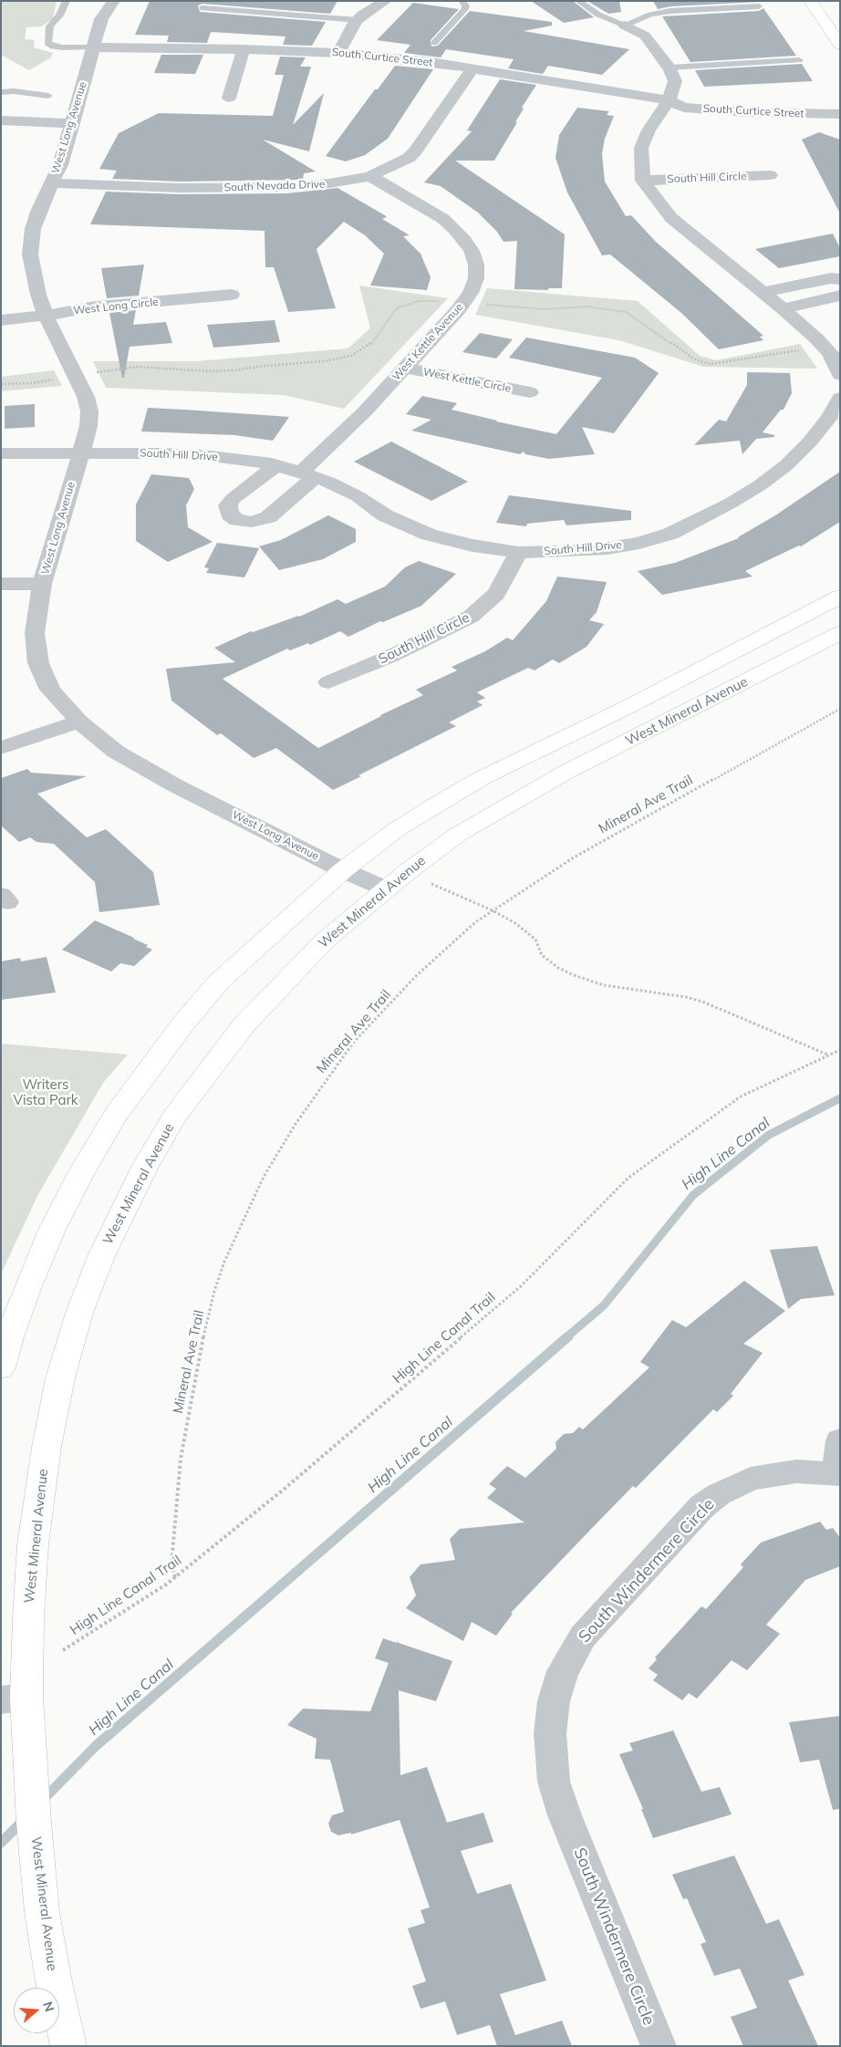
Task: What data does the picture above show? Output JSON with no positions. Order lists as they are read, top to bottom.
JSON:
{
  "streets": {
    "main road": ["West Mineral Avenue"],
    "street": [
      "South Curtice Street",
      "West Long Avenue",
      "South Hill Circle",
      "South Nevada Drive",
      "West Long Circle",
      "West Kettle Avenue",
      "West Kettle Circle",
      "South Hill Drive",
      "South Windermere Circle"
    ],
    "path": ["Mineral Ave Trail", "High Line Canal Trail"]
  },
  "crossings": [
    ["South Curtice Street", "West Long Avenue"],
    ["South Curtice Street", "South Nevada Drive"],
    ["West Long Avenue", "South Nevada Drive"],
    ["West Long Avenue", "West Long Circle"],
    ["West Long Avenue", "South Hill Drive"],
    ["West Long Avenue", "West Mineral Avenue"],
    ["South Hill Circle", "South Hill Drive"],
    ["South Nevada Drive", "West Kettle Avenue"],
    ["West Kettle Avenue", "West Kettle Circle"],
    ["West Kettle Avenue", "South Hill Drive"],
    ["Mineral Ave Trail", "High Line Canal Trail"]
  ],
  "water": ["High Line Canal"],
  "parks": ["Writers Vista Park"],
  "north": "right"
}
